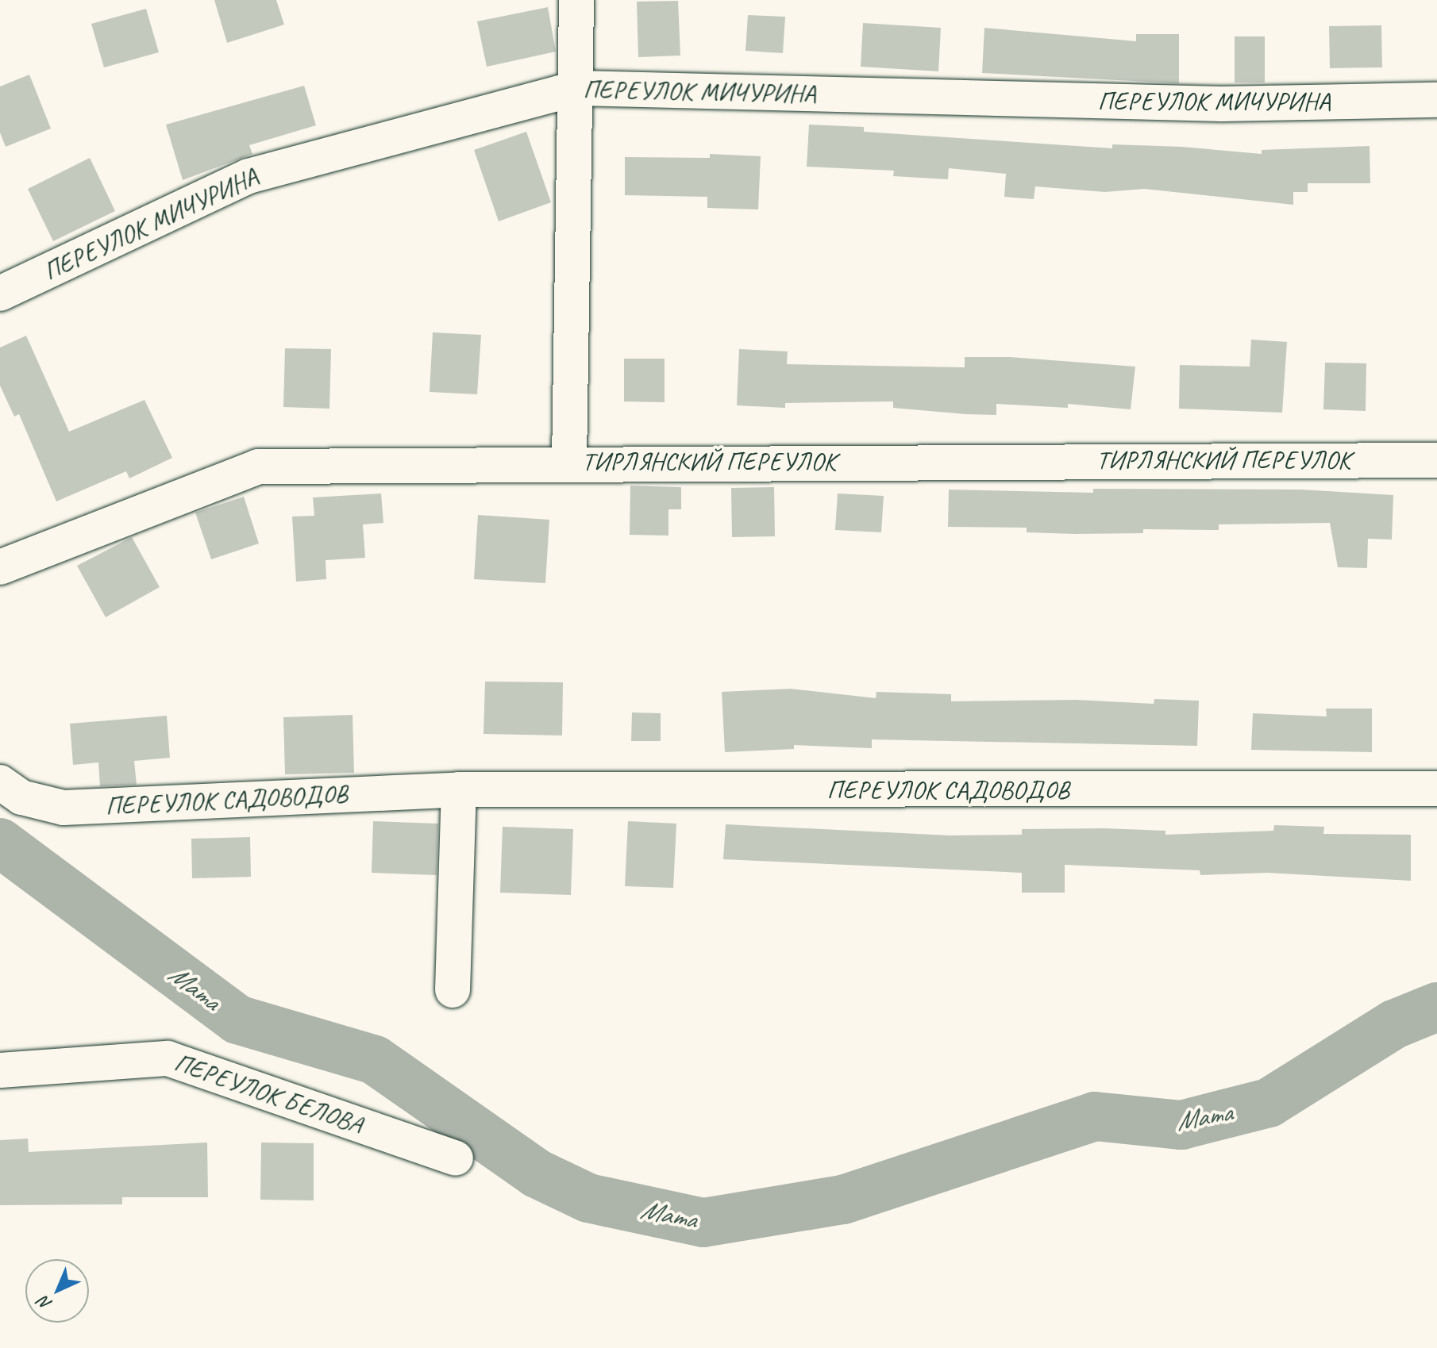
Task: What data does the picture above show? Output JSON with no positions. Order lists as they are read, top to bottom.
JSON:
{
  "streets": {
    "street": [
      "ПЕРЕУЛОК МИЧУРИНА",
      "ТИРЛЯНСКИЙ ПЕРЕУЛОК",
      "ПЕРЕУЛОК САДОВОДОВ",
      "ПЕРЕУЛОК БЕЛОВА"
    ]
  },
  "water": ["Мата"],
  "north": "bottom left"
}
